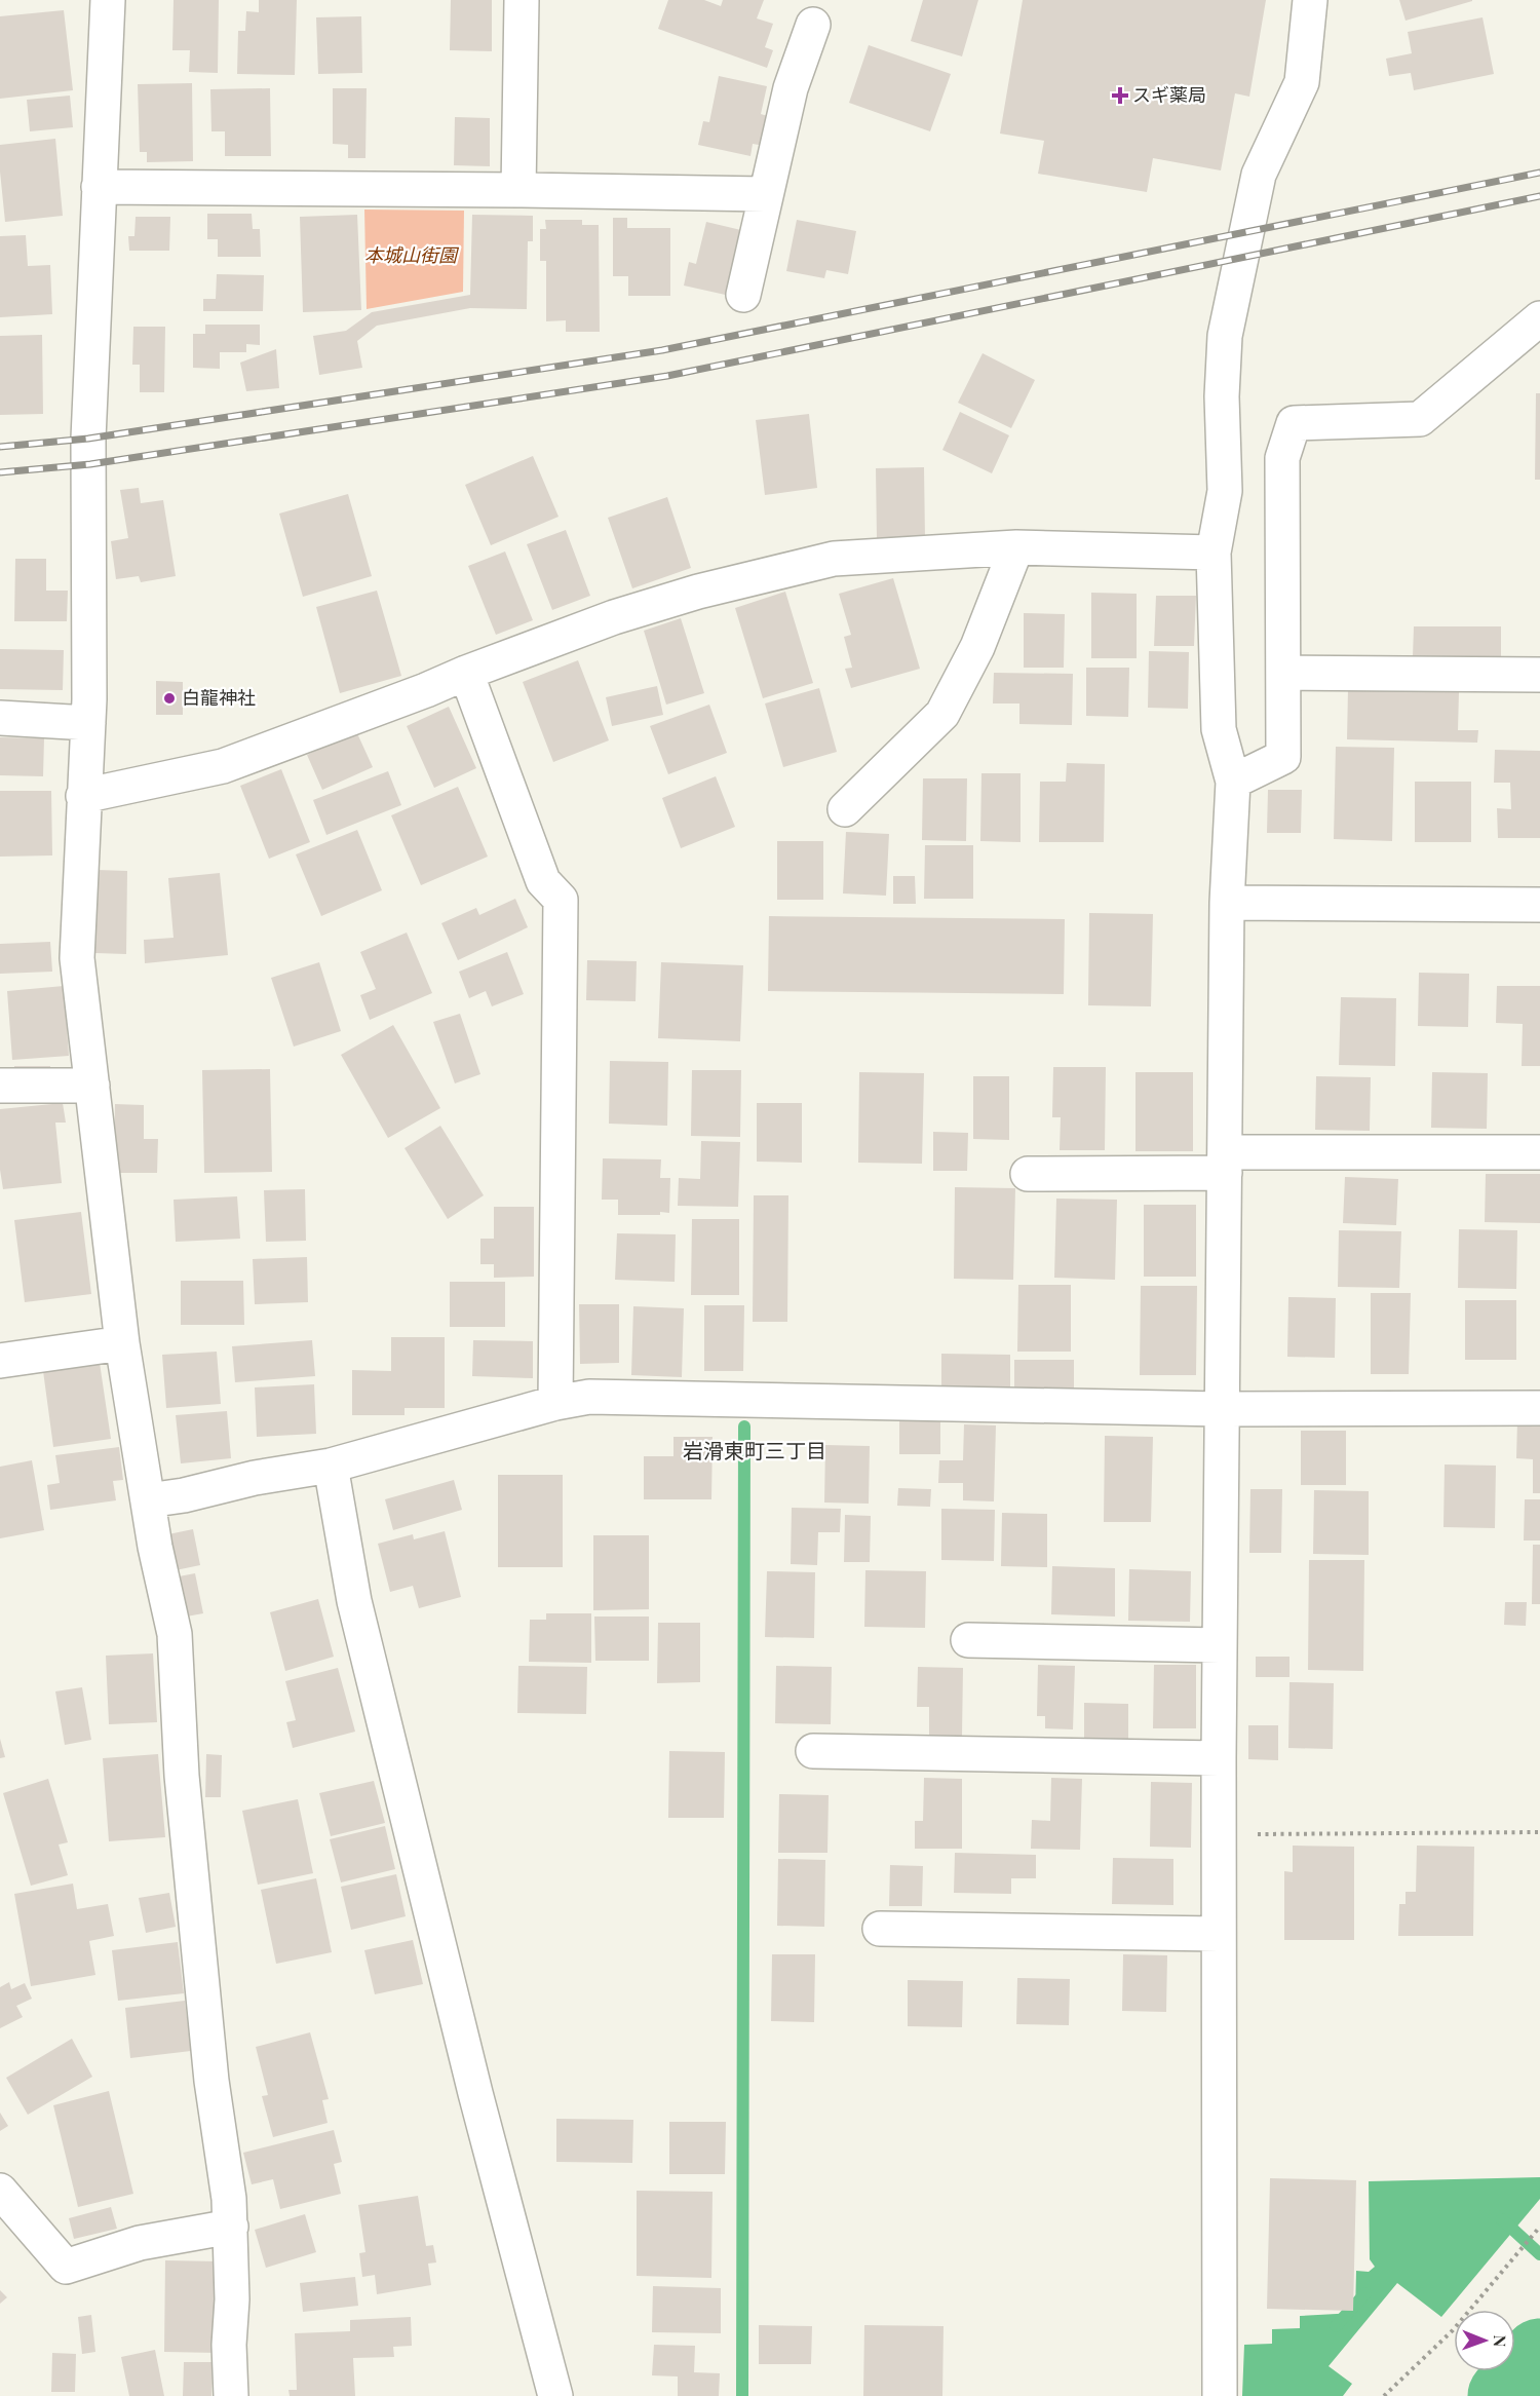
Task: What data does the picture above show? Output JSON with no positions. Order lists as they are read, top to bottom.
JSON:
{
  "districts": ["岩滑東町三丁目"],
  "parks": ["本城山街園"],
  "places": {
    "health": ["スギ薬局"],
    "other": ["白龍神社"]
  },
  "north": "right"
}
